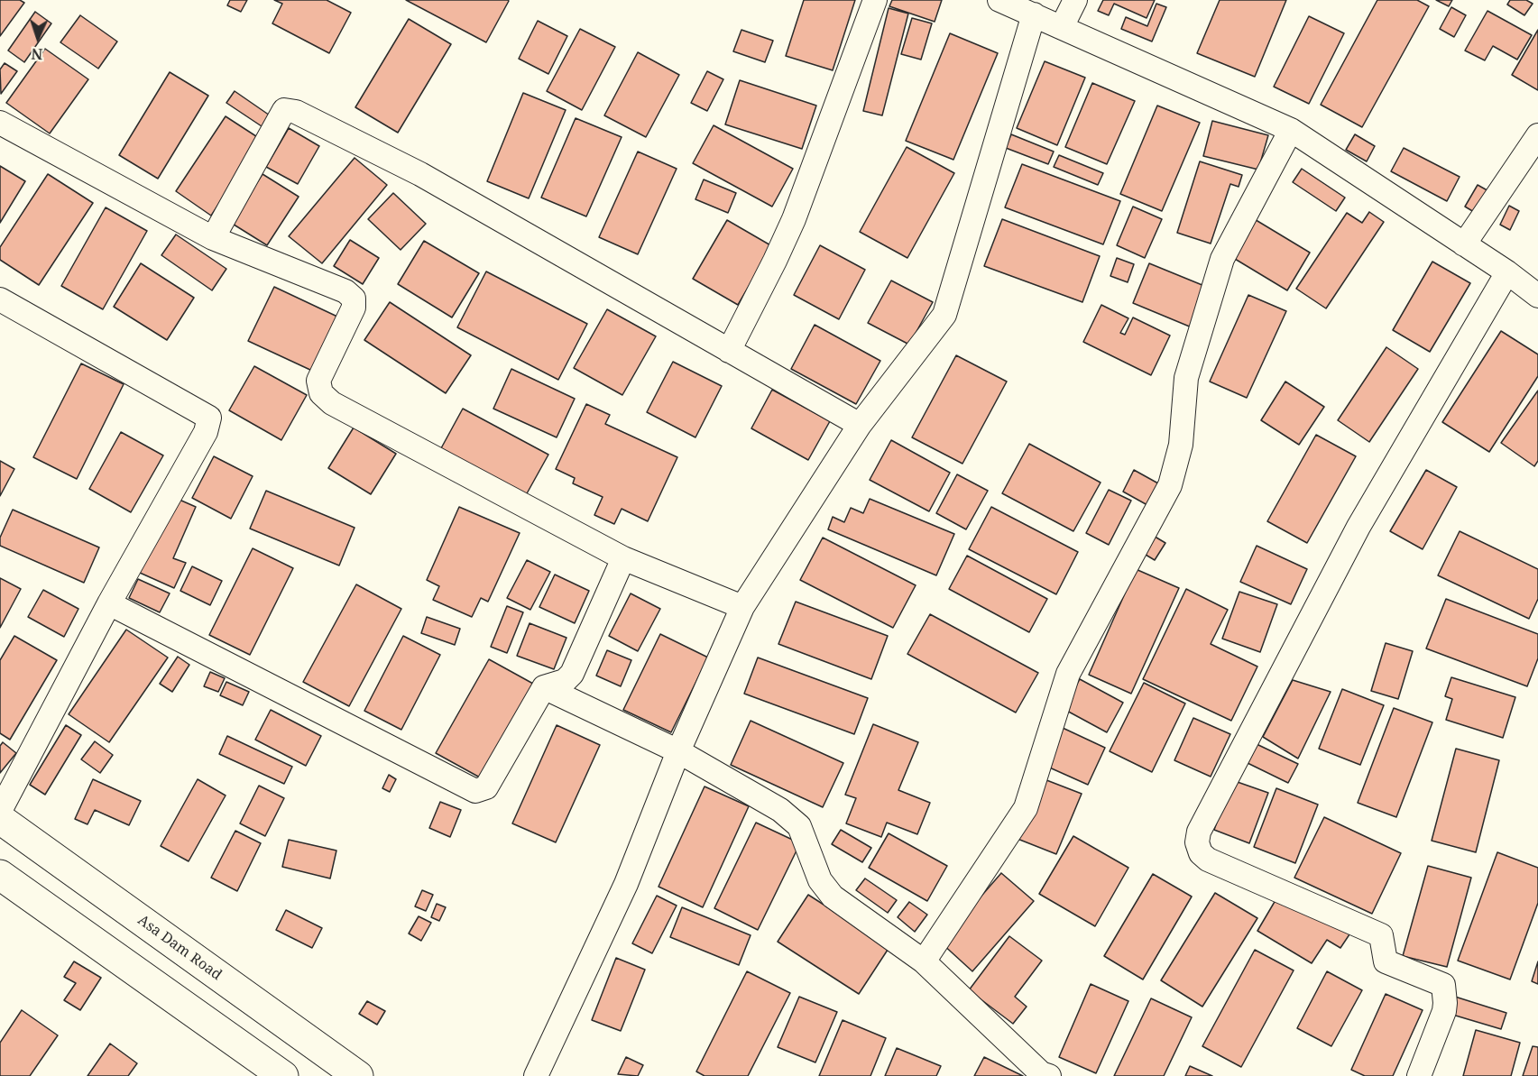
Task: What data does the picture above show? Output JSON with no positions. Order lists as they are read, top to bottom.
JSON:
{
  "streets": {
    "main road": ["Asa Dam Road"]
  },
  "north": "bottom"
}
